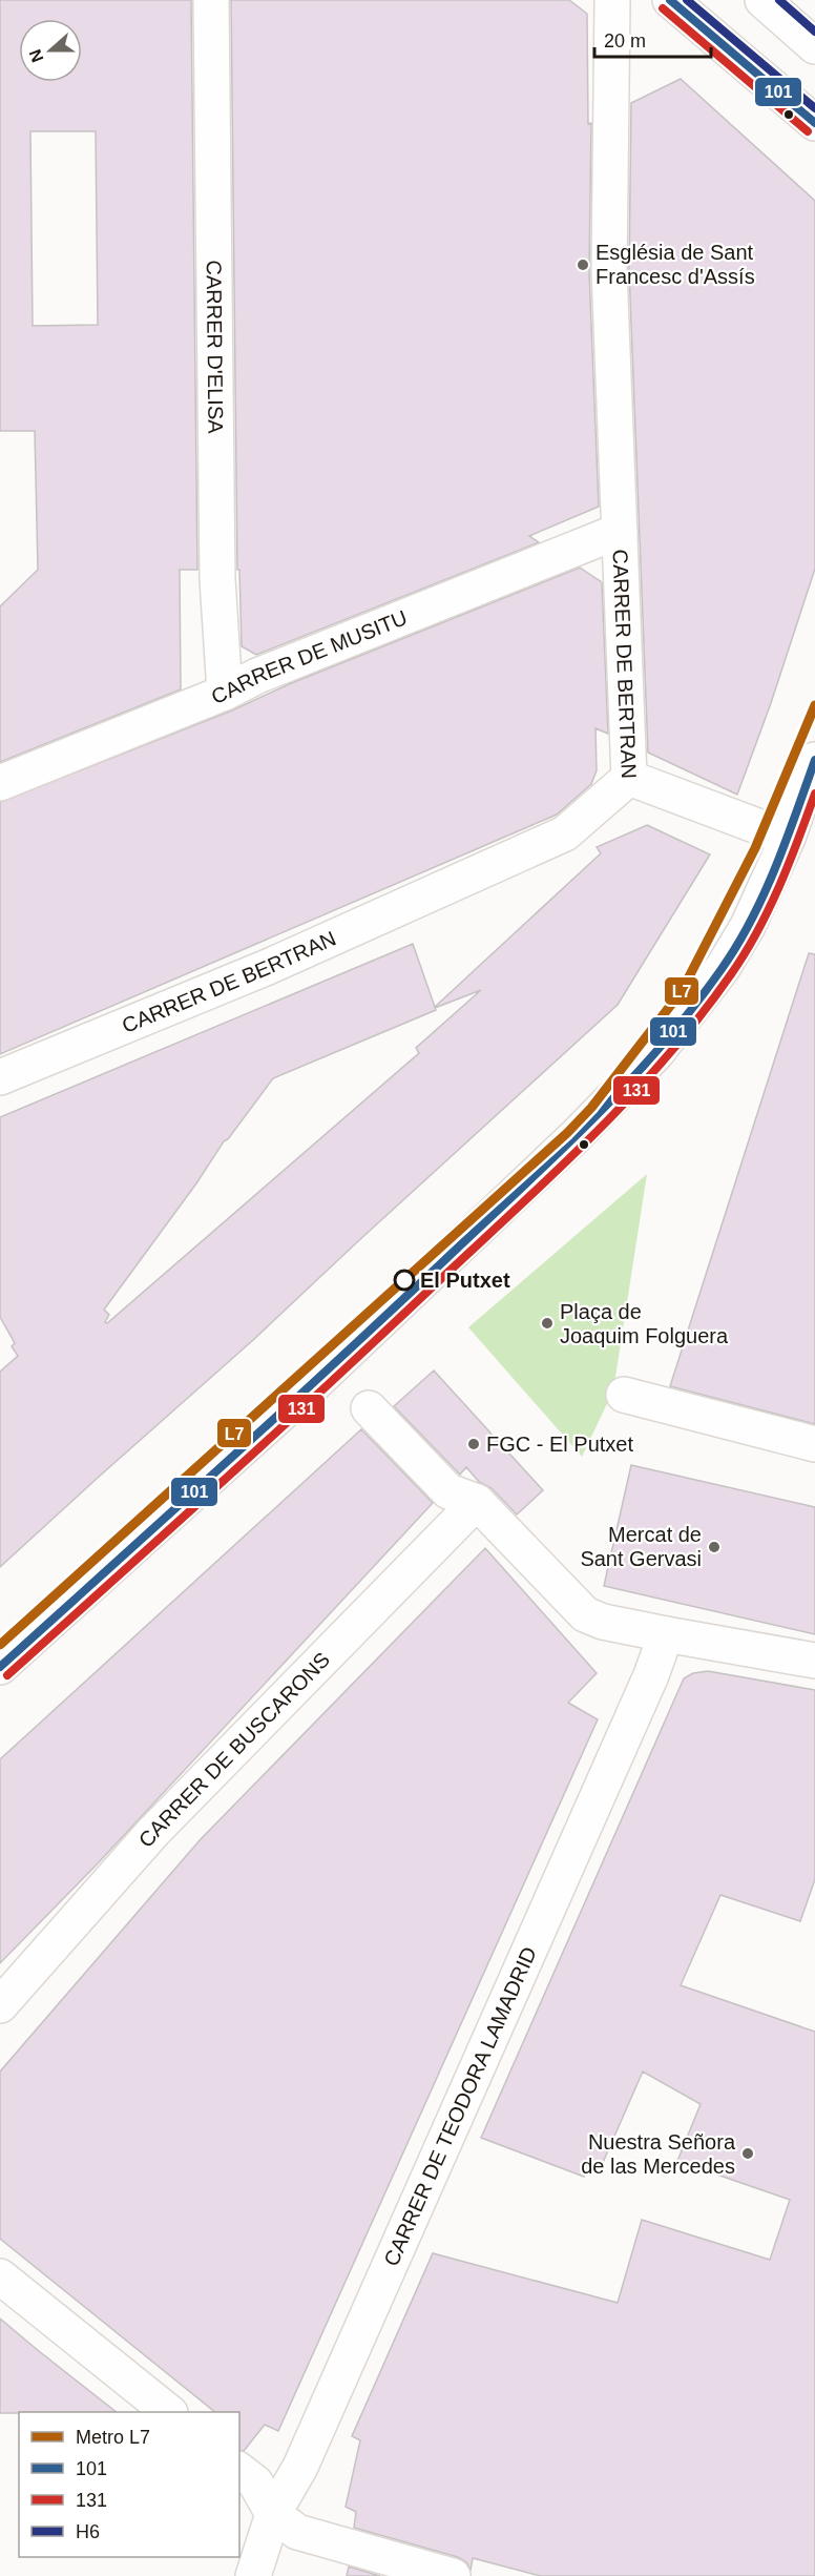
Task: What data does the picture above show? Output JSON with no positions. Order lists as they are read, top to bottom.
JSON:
{
  "streets": {
    "street": [
      "CARRER D'ELISA",
      "CARRER DE MUSITU",
      "CARRER DE BERTRAN",
      "CARRER DE BUSCARONS",
      "CARRER DE TEODORA LAMADRID"
    ]
  },
  "crossings": [
    ["CARRER D'ELISA", "CARRER DE MUSITU"],
    ["CARRER DE MUSITU", "CARRER DE BERTRAN"]
  ],
  "places": [
    "Església de Sant Francesc d'Assís",
    "El Putxet",
    "Plaça de Joaquim Folguera",
    "FGC - El Putxet",
    "Mercat de Sant Gervasi",
    "Nuestra Señora de las Mercedes"
  ],
  "lines": [
    "transit line 101",
    "transit line H6",
    "transit line 131",
    "metro line L7"
  ],
  "legend": [
    "Metro L7",
    "101",
    "131",
    "H6"
  ],
  "scale_bar": "20 m",
  "north": "left"
}
